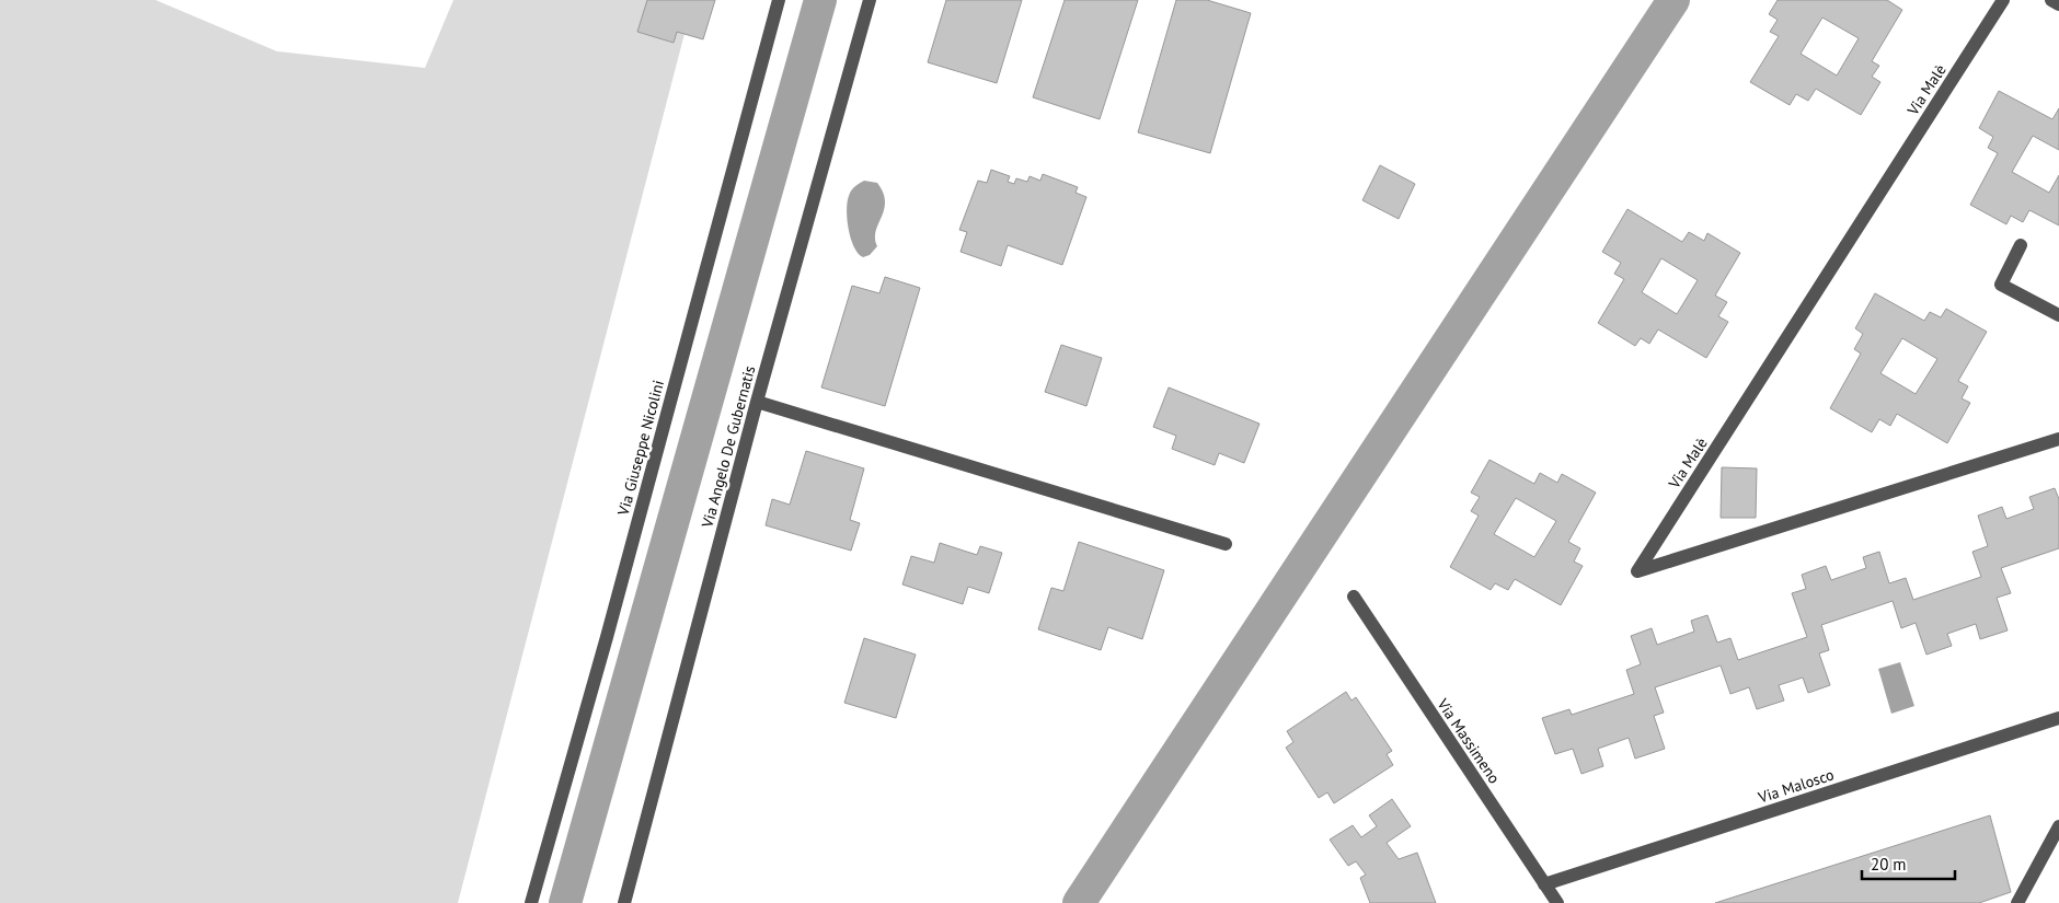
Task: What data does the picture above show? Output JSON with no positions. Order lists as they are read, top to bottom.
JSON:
{
  "streets": {
    "street": [
      "Via Malè",
      "Via Angelo De Gubernatis",
      "Via Giuseppe Nicolini",
      "Via Massimeno",
      "Via Malosco"
    ]
  },
  "crossings": [
    ["Via Massimeno", "Via Malosco"]
  ],
  "scale_bar": "20 m"
}
